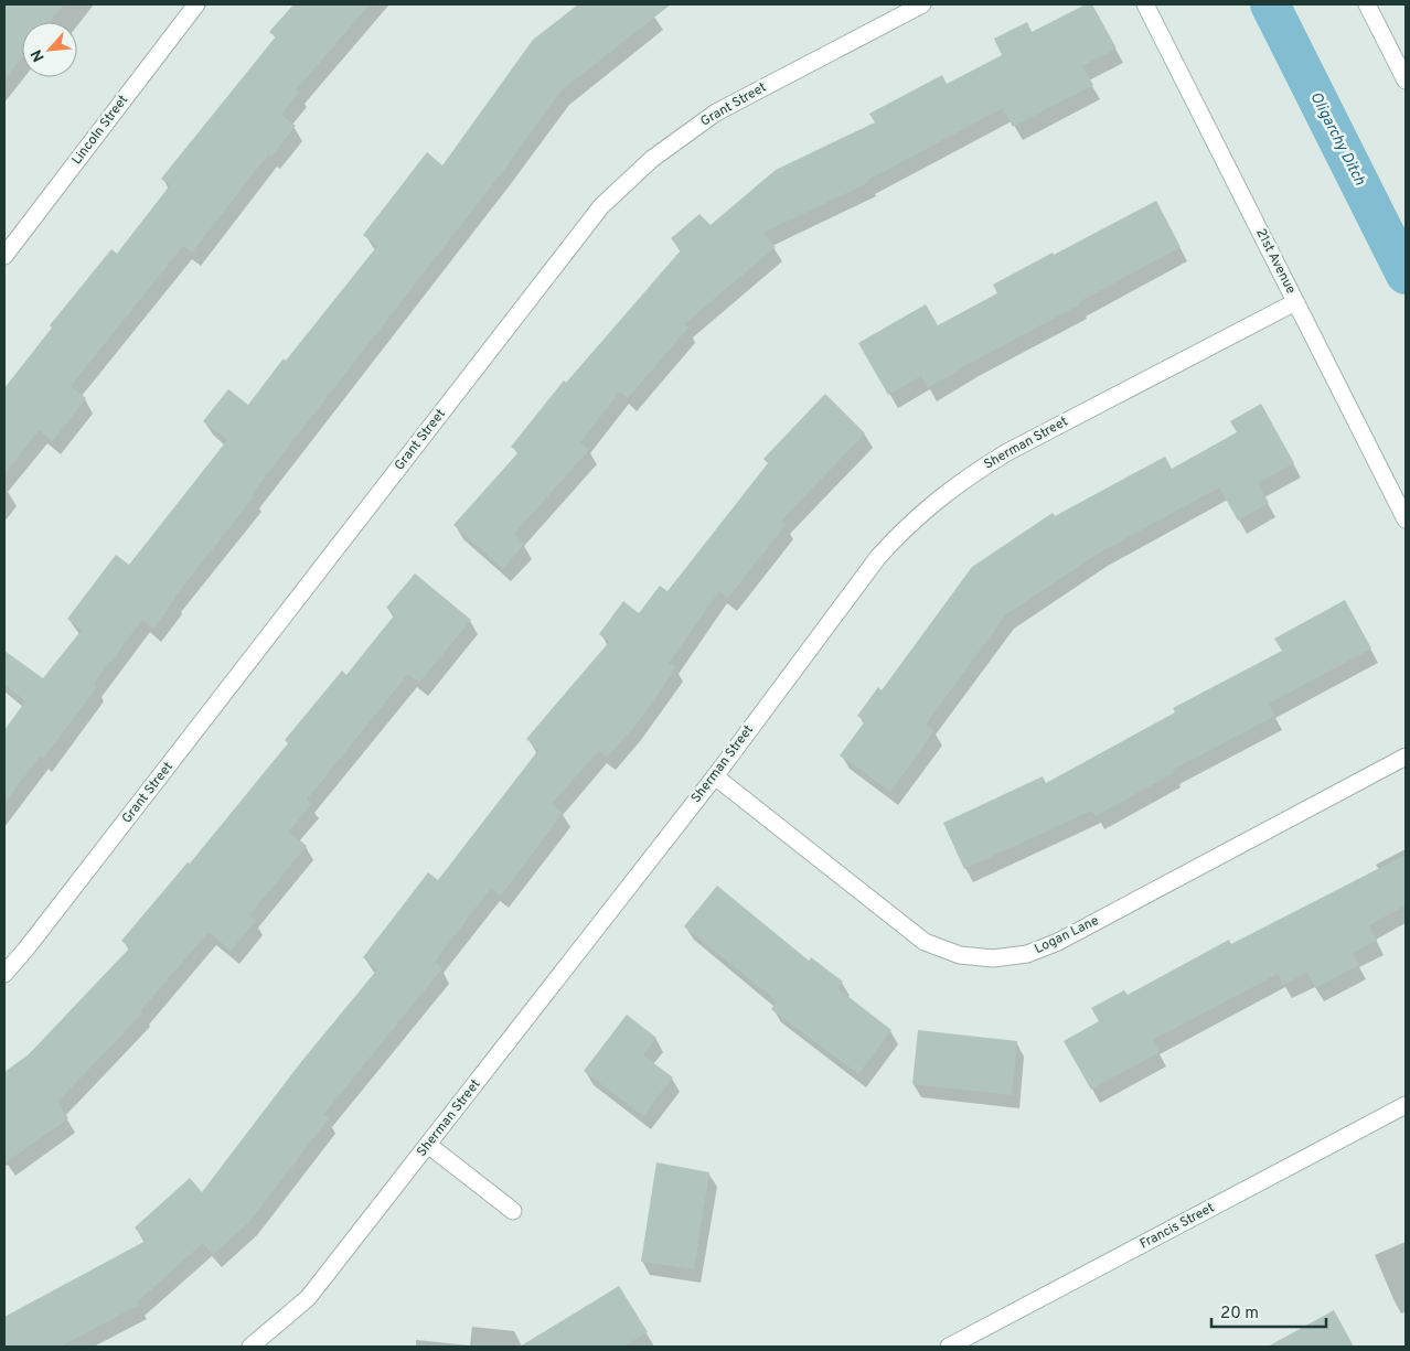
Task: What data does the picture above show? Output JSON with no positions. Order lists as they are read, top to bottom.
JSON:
{
  "streets": {
    "street": [
      "Grant Street",
      "Lincoln Street",
      "21st Avenue",
      "Sherman Street",
      "Logan Lane",
      "Francis Street"
    ]
  },
  "crossings": [
    ["21st Avenue", "Sherman Street"],
    ["Sherman Street", "Logan Lane"]
  ],
  "water": ["Oligarchy Ditch"],
  "scale_bar": "20 m",
  "north": "bottom left"
}
